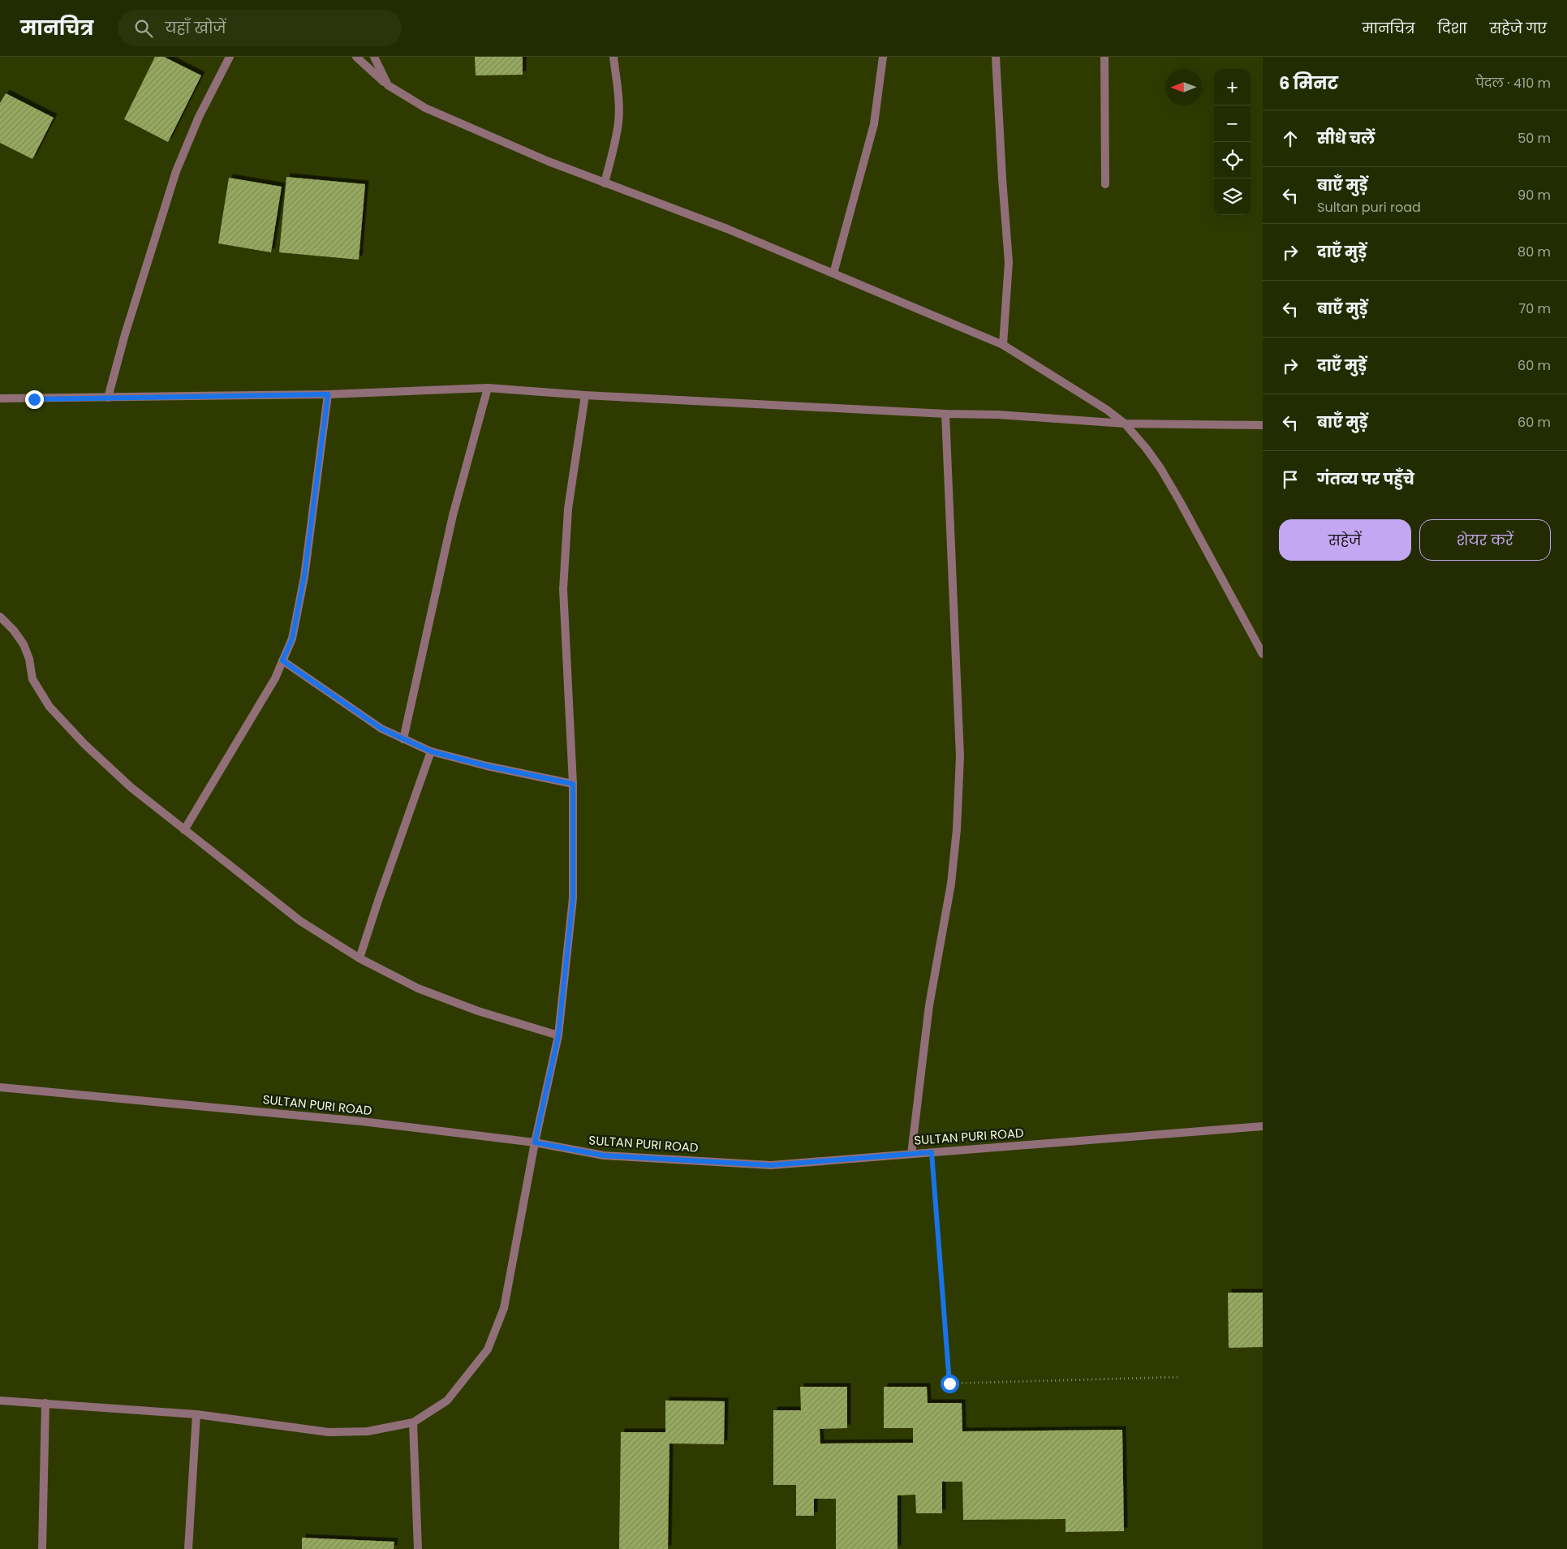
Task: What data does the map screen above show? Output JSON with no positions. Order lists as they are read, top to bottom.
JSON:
{
  "streets": {
    "street": ["SULTAN PURI ROAD"]
  },
  "north": "left",
  "page": {
    "header": "मानचित्र",
    "search": "यहाँ खोजें",
    "nav": ["मानचित्र", "दिशा", "सहेजे गए"],
    "heading": ["6 मिनट", "पैदल · 410 m"],
    "map_buttons": ["+", "−"],
    "list": [
      ["सीधे चलें", "50 m"],
      ["बाएँ मुड़ें", "Sultan puri road", "90 m"],
      ["दाएँ मुड़ें", "80 m"],
      ["बाएँ मुड़ें", "70 m"],
      ["दाएँ मुड़ें", "60 m"],
      ["बाएँ मुड़ें", "60 m"],
      "गंतव्य पर पहुँचे"
    ],
    "buttons": ["सहेजें", "शेयर करें"]
  }
}
